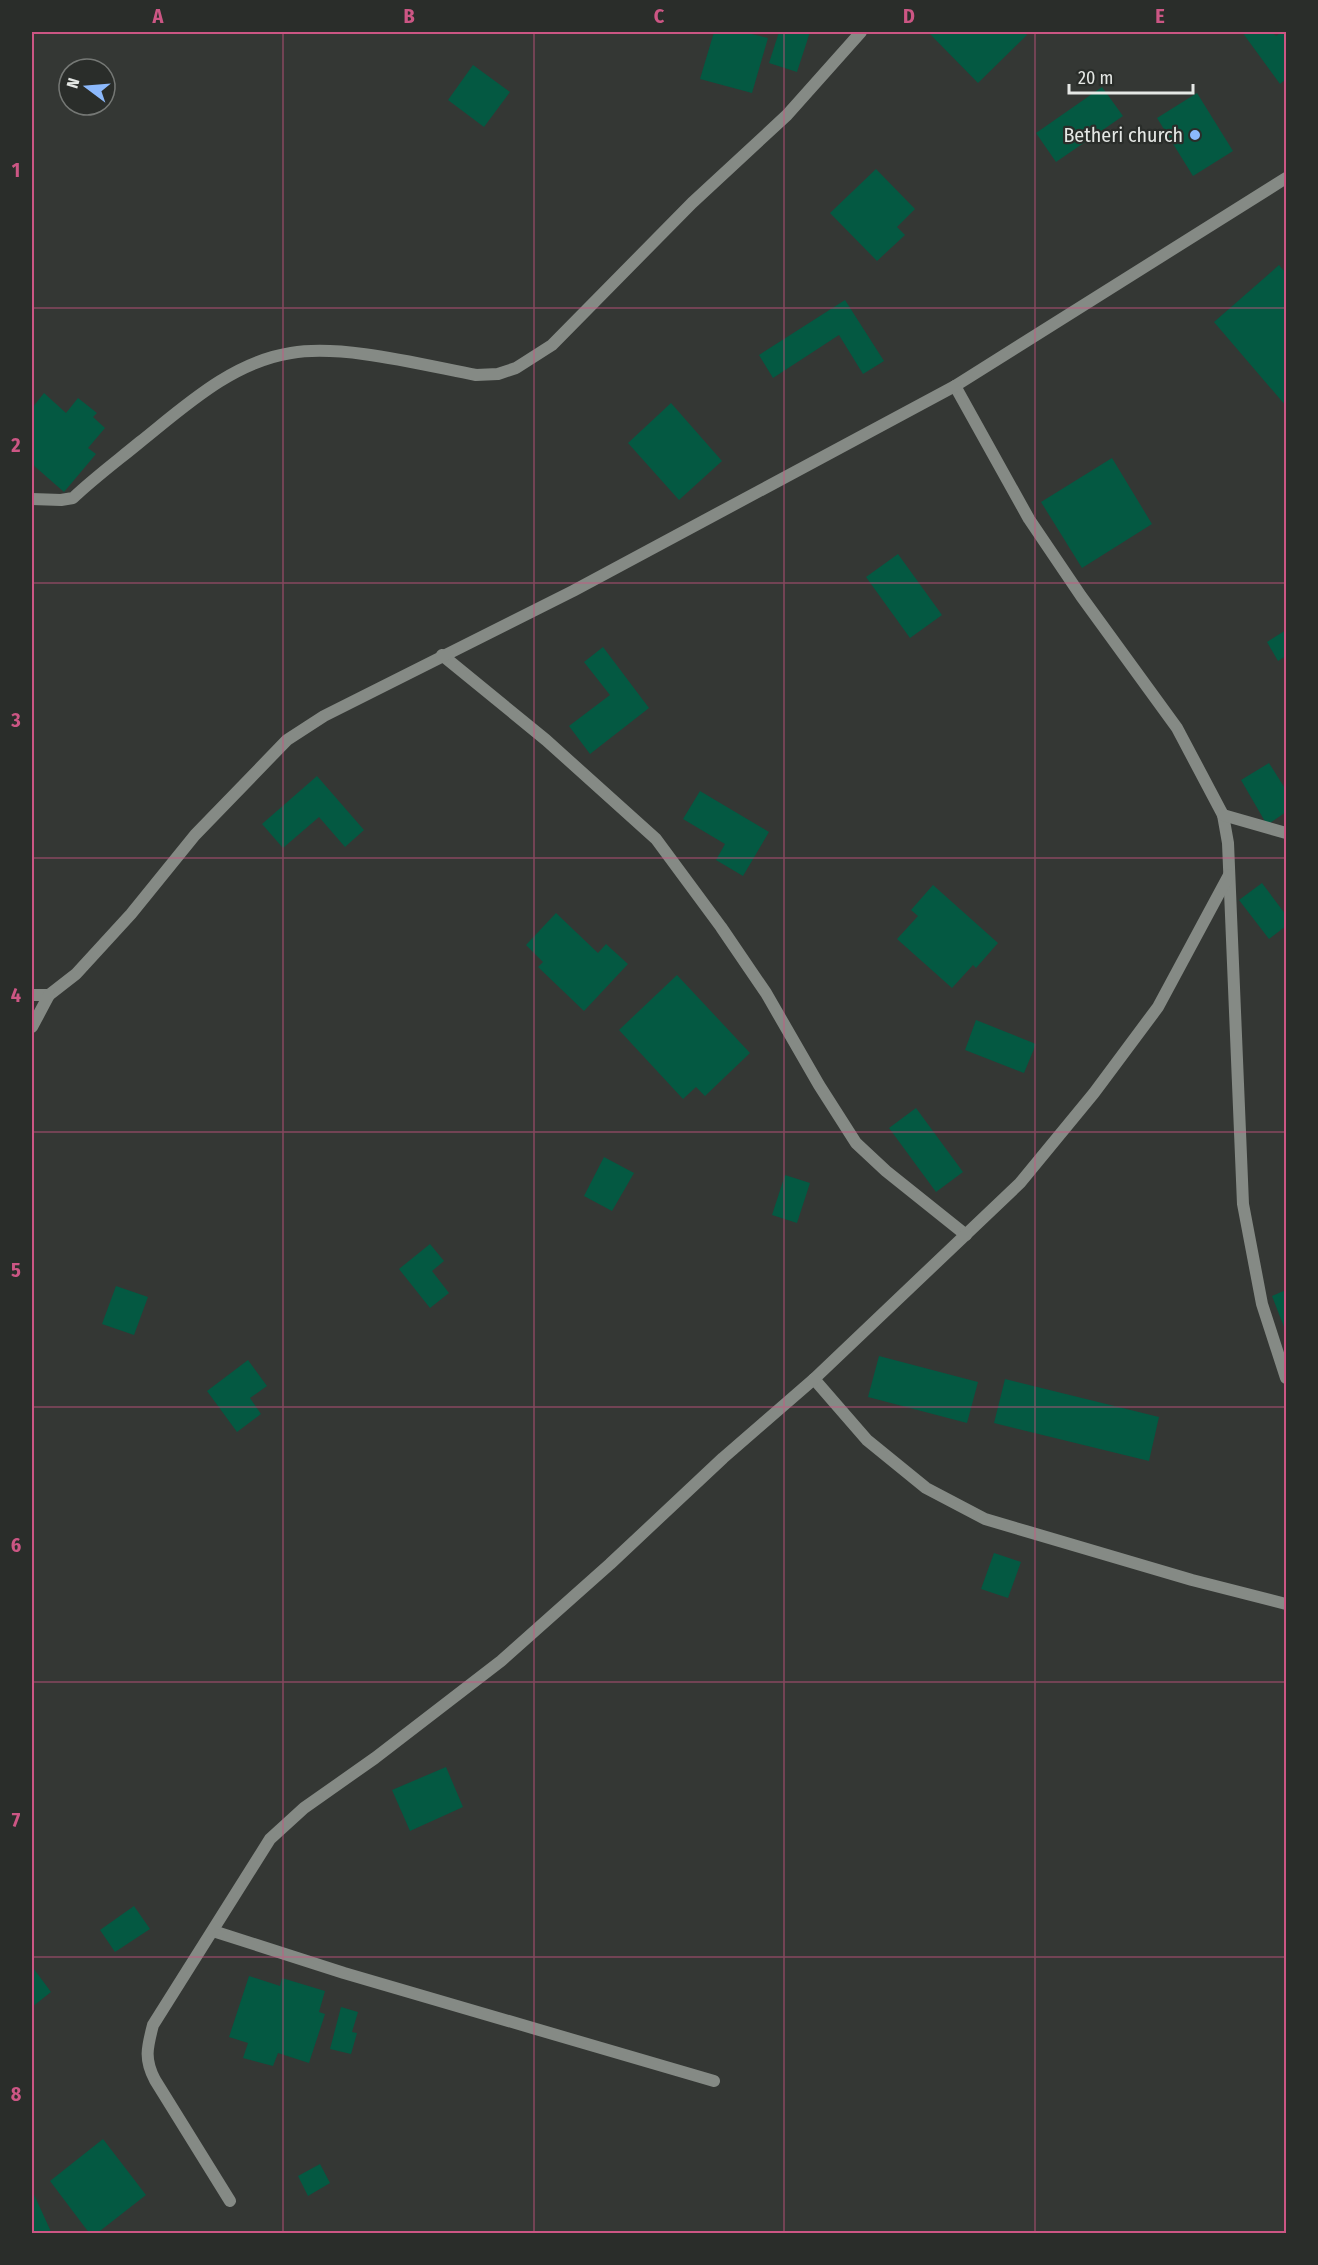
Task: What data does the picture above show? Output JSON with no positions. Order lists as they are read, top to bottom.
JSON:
{
  "places": ["Betheri church"],
  "scale_bar": "20 m",
  "north": "left",
  "grid": {
    "columns": [
      "A",
      "B",
      "C",
      "D",
      "E"
    ],
    "rows": [
      "1",
      "2",
      "3",
      "4",
      "5",
      "6",
      "7",
      "8"
    ]
  }
}
